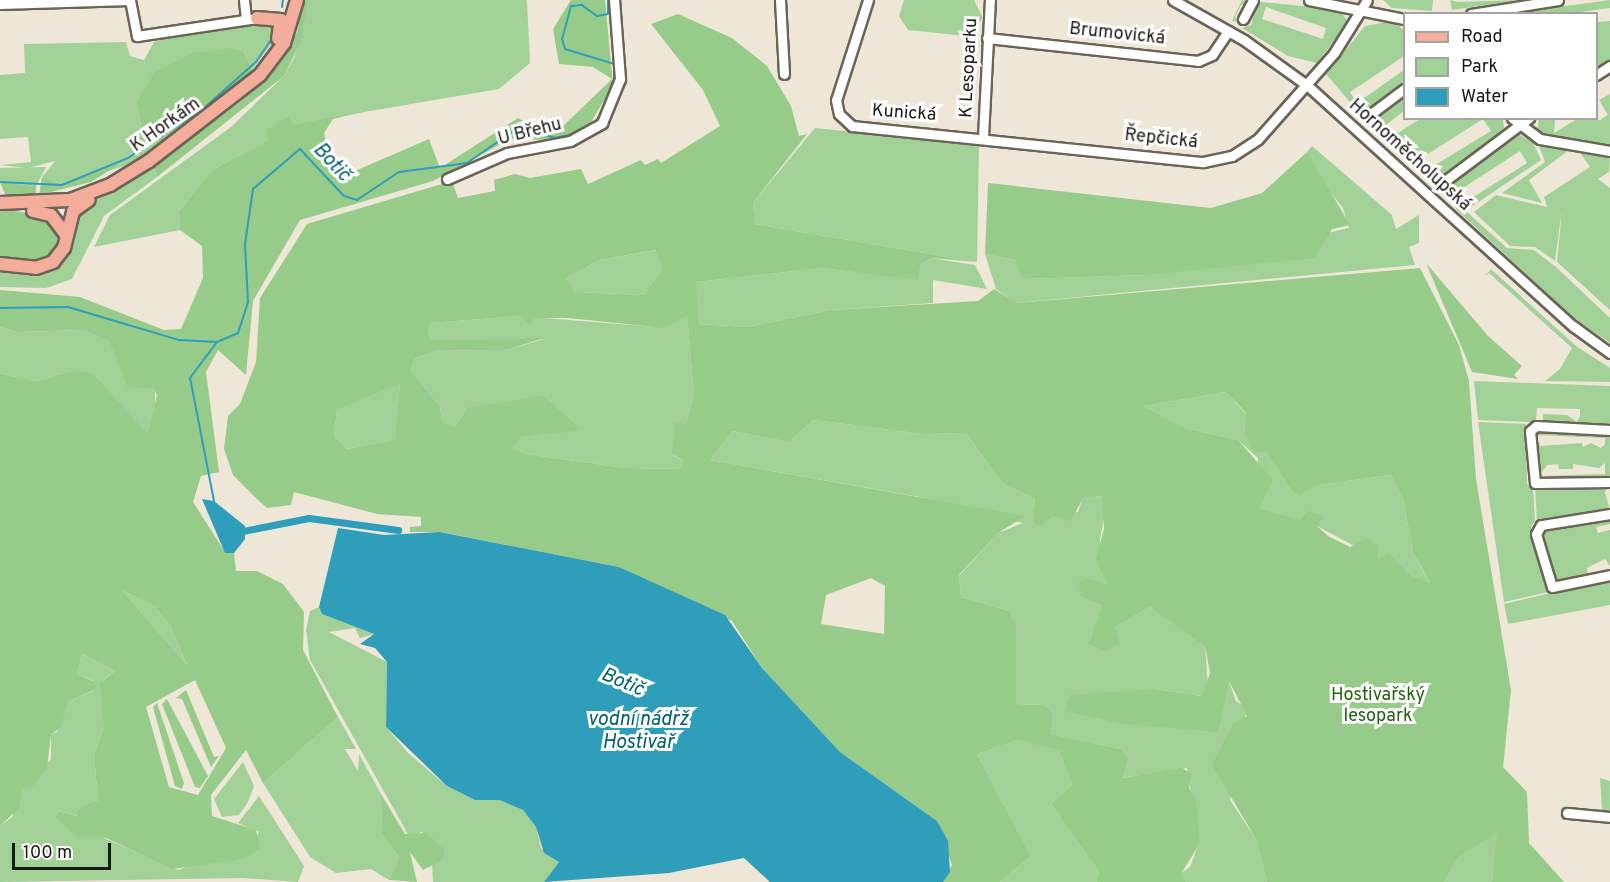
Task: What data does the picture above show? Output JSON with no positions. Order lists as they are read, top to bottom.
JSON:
{
  "streets": {
    "main road": ["K Horkám"],
    "street": [
      "Brumovická",
      "K Lesoparku",
      "Kunická",
      "U Břehu",
      "Řepčická",
      "Hornoměcholupská"
    ]
  },
  "crossings": [
    ["Brumovická", "K Lesoparku"],
    ["Brumovická", "Hornoměcholupská"],
    ["K Lesoparku", "Kunická"],
    ["K Lesoparku", "Řepčická"],
    ["Kunická", "Řepčická"],
    ["Řepčická", "Hornoměcholupská"]
  ],
  "water": ["Botič", "vodní nádrž Hostivař"],
  "parks": ["Hostivařský lesopark"],
  "legend": ["Road", "Park", "Water"],
  "scale_bar": "100 m"
}
